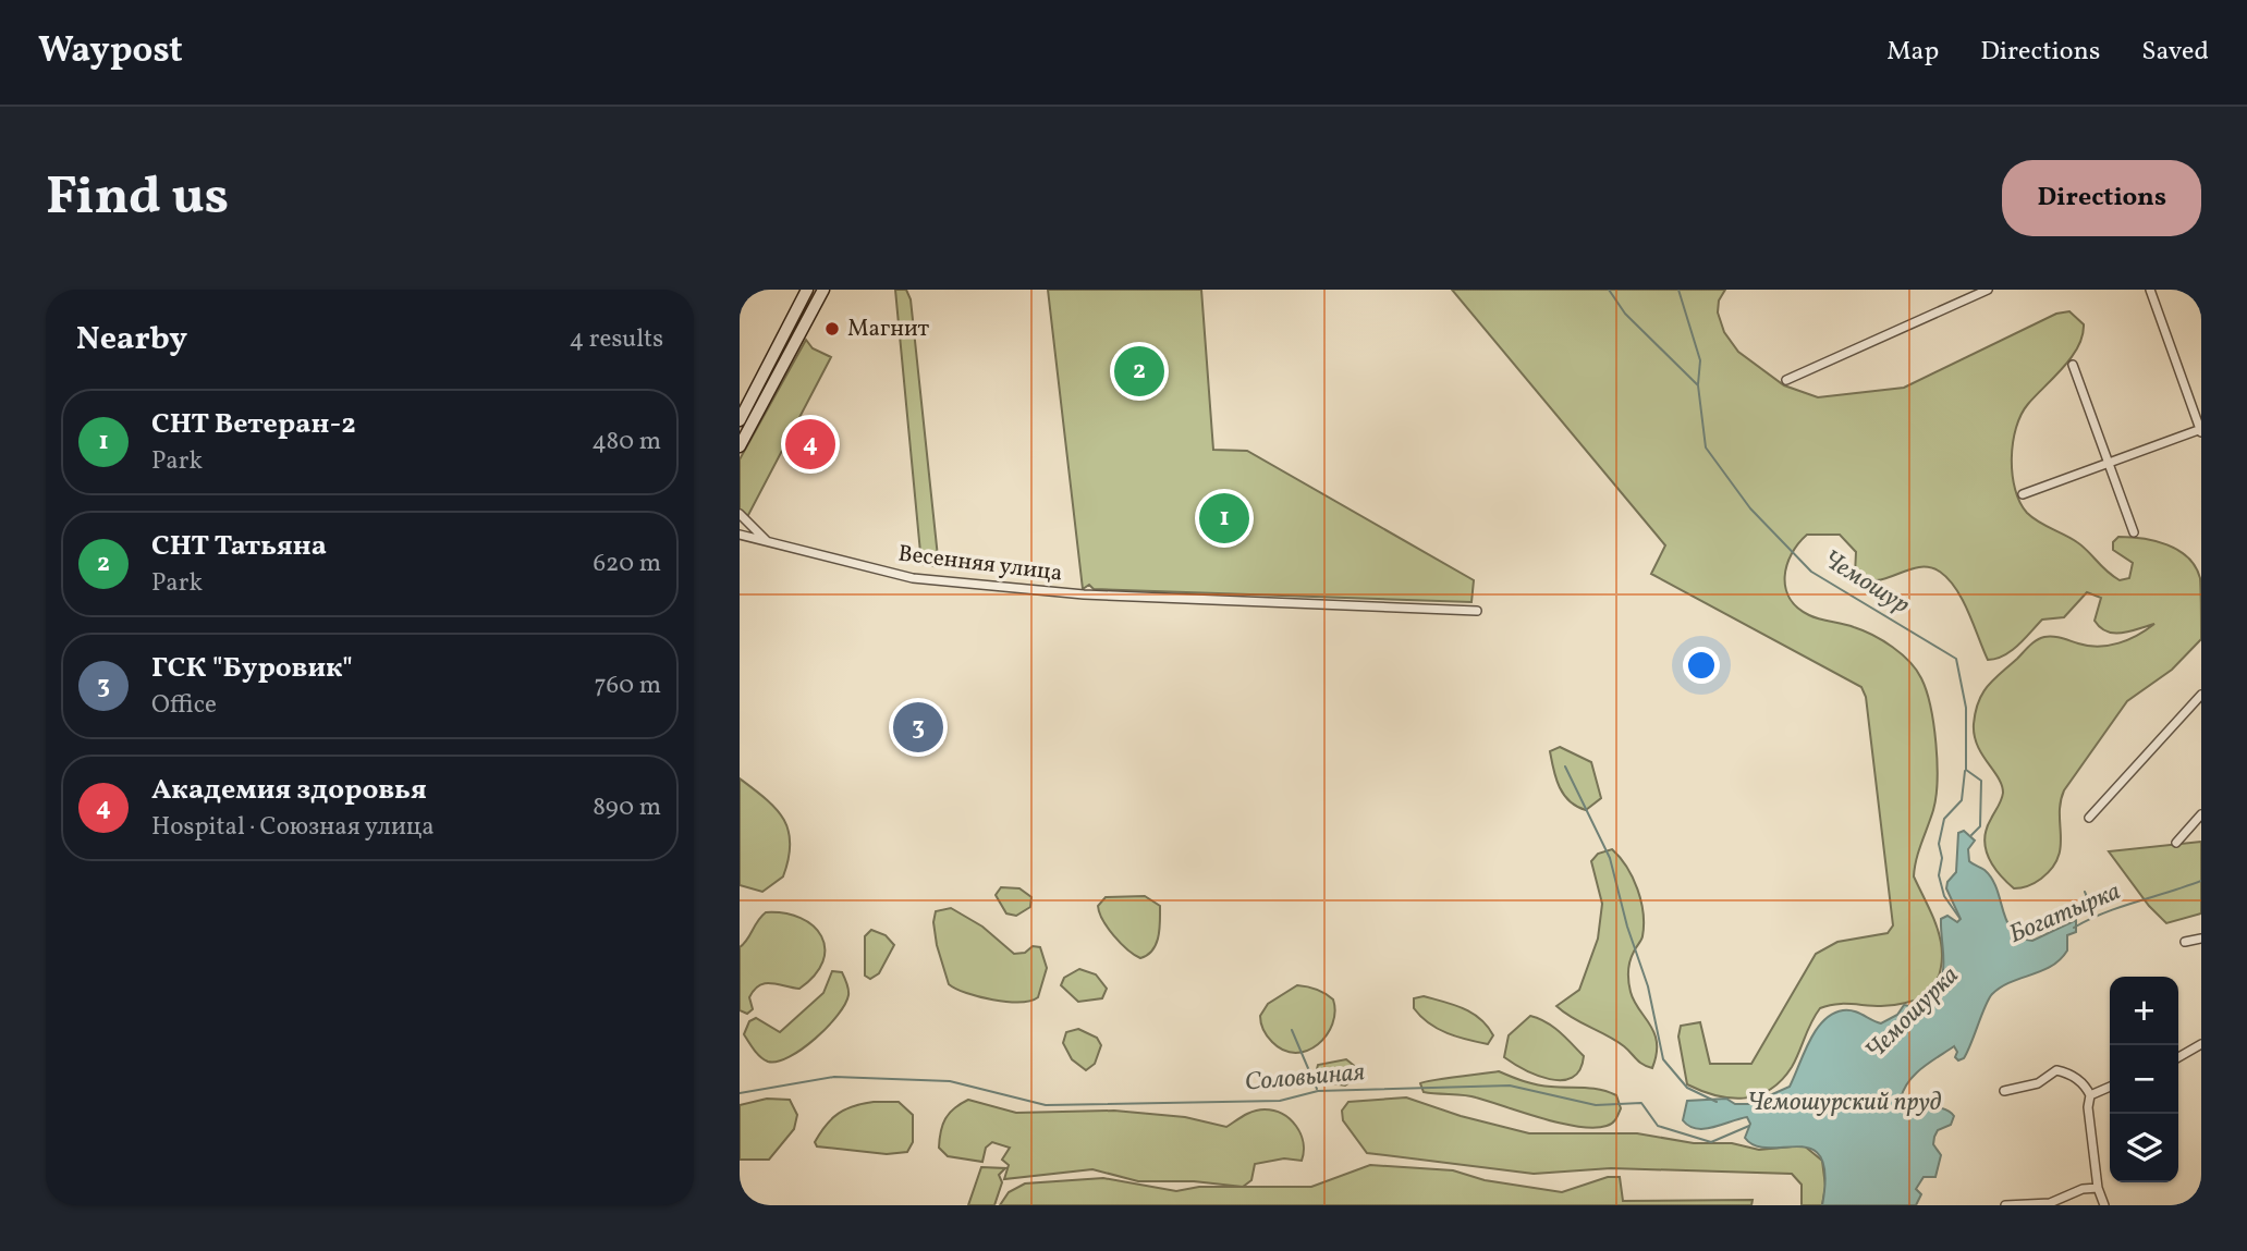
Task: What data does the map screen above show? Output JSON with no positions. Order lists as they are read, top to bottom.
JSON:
{
  "streets": {
    "street": ["Весенняя улица"]
  },
  "water": [
    "Чемошур",
    "Богатырка",
    "Чемошурка",
    "Соловьиная",
    "Чемошурский пруд"
  ],
  "places": ["Магнит"],
  "page": {
    "header": "Waypost",
    "nav": ["Map", "Directions", "Saved"],
    "buttons": "Directions",
    "title": "Find us",
    "heading": ["Nearby", "4 results"],
    "pins": [
      "2",
      "4",
      "1",
      "3"
    ],
    "list": [
      {
        "mark": "1",
        "name": "СНТ Ветеран-2",
        "note": "Park",
        "value": "480 m"
      },
      {
        "mark": "2",
        "name": "СНТ Татьяна",
        "note": "Park",
        "value": "620 m"
      },
      {
        "mark": "3",
        "name": "ГСК \"Буровик\"",
        "note": "Office",
        "value": "760 m"
      },
      {
        "mark": "4",
        "name": "Академия здоровья",
        "note": "Hospital · Союзная улица",
        "value": "890 m"
      }
    ],
    "map_buttons": ["+", "−"]
  }
}
